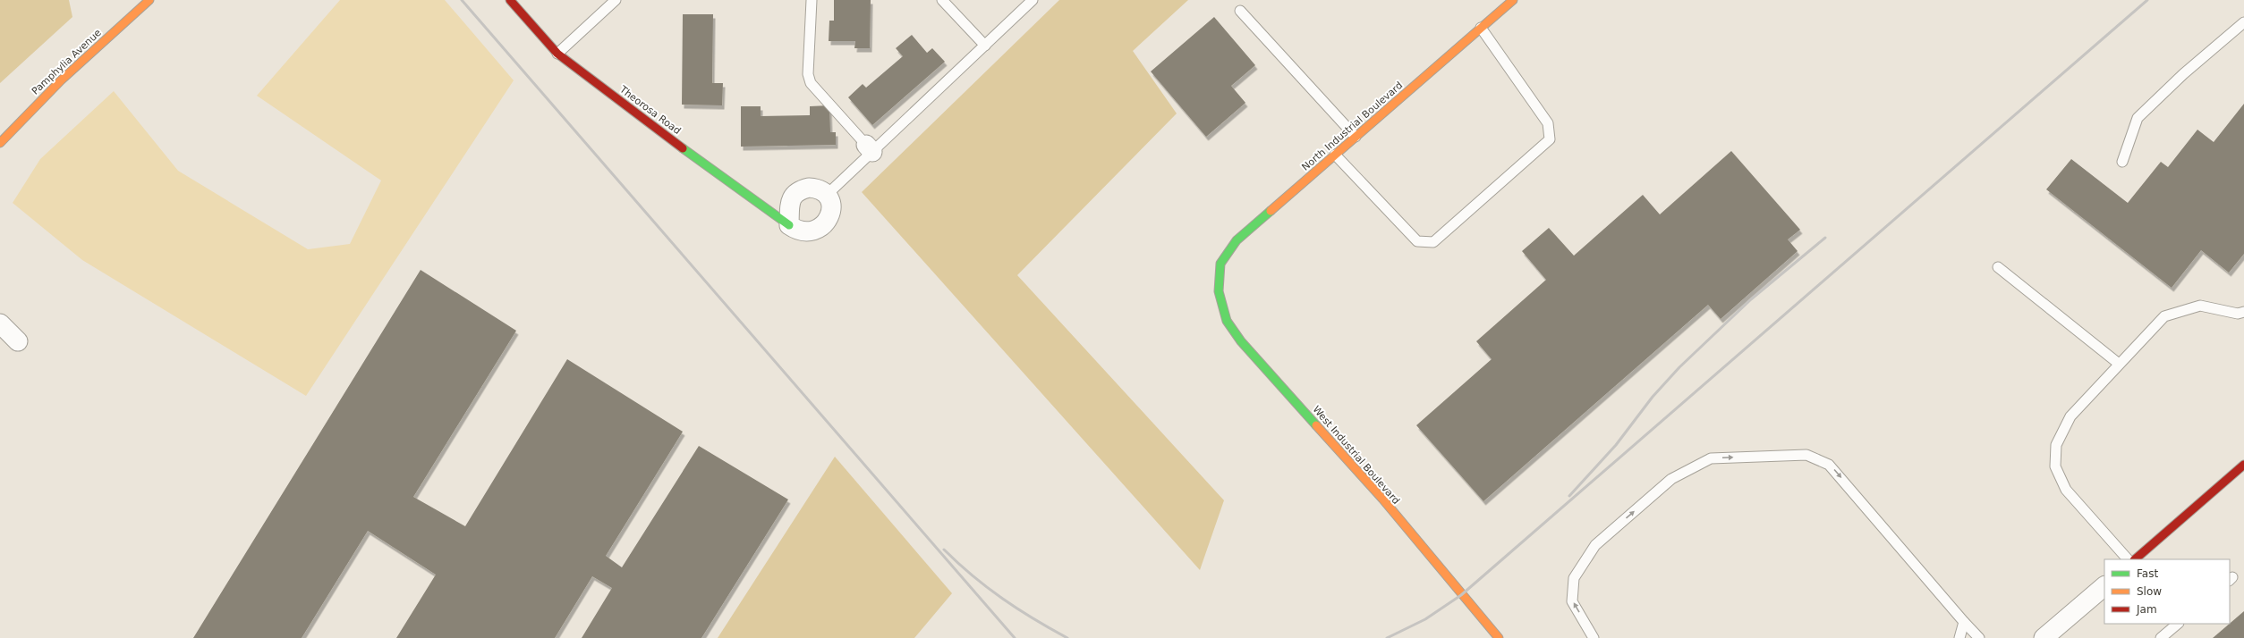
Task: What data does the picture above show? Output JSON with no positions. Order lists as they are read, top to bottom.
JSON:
{
  "streets": {
    "street": [
      "Pamphylia Avenue",
      "Theorosa Road",
      "North Industrial Boulevard",
      "West Industrial Boulevard"
    ]
  },
  "crossings": [
    ["North Industrial Boulevard", "West Industrial Boulevard"]
  ],
  "legend": ["Fast", "Slow", "Jam"]
}
